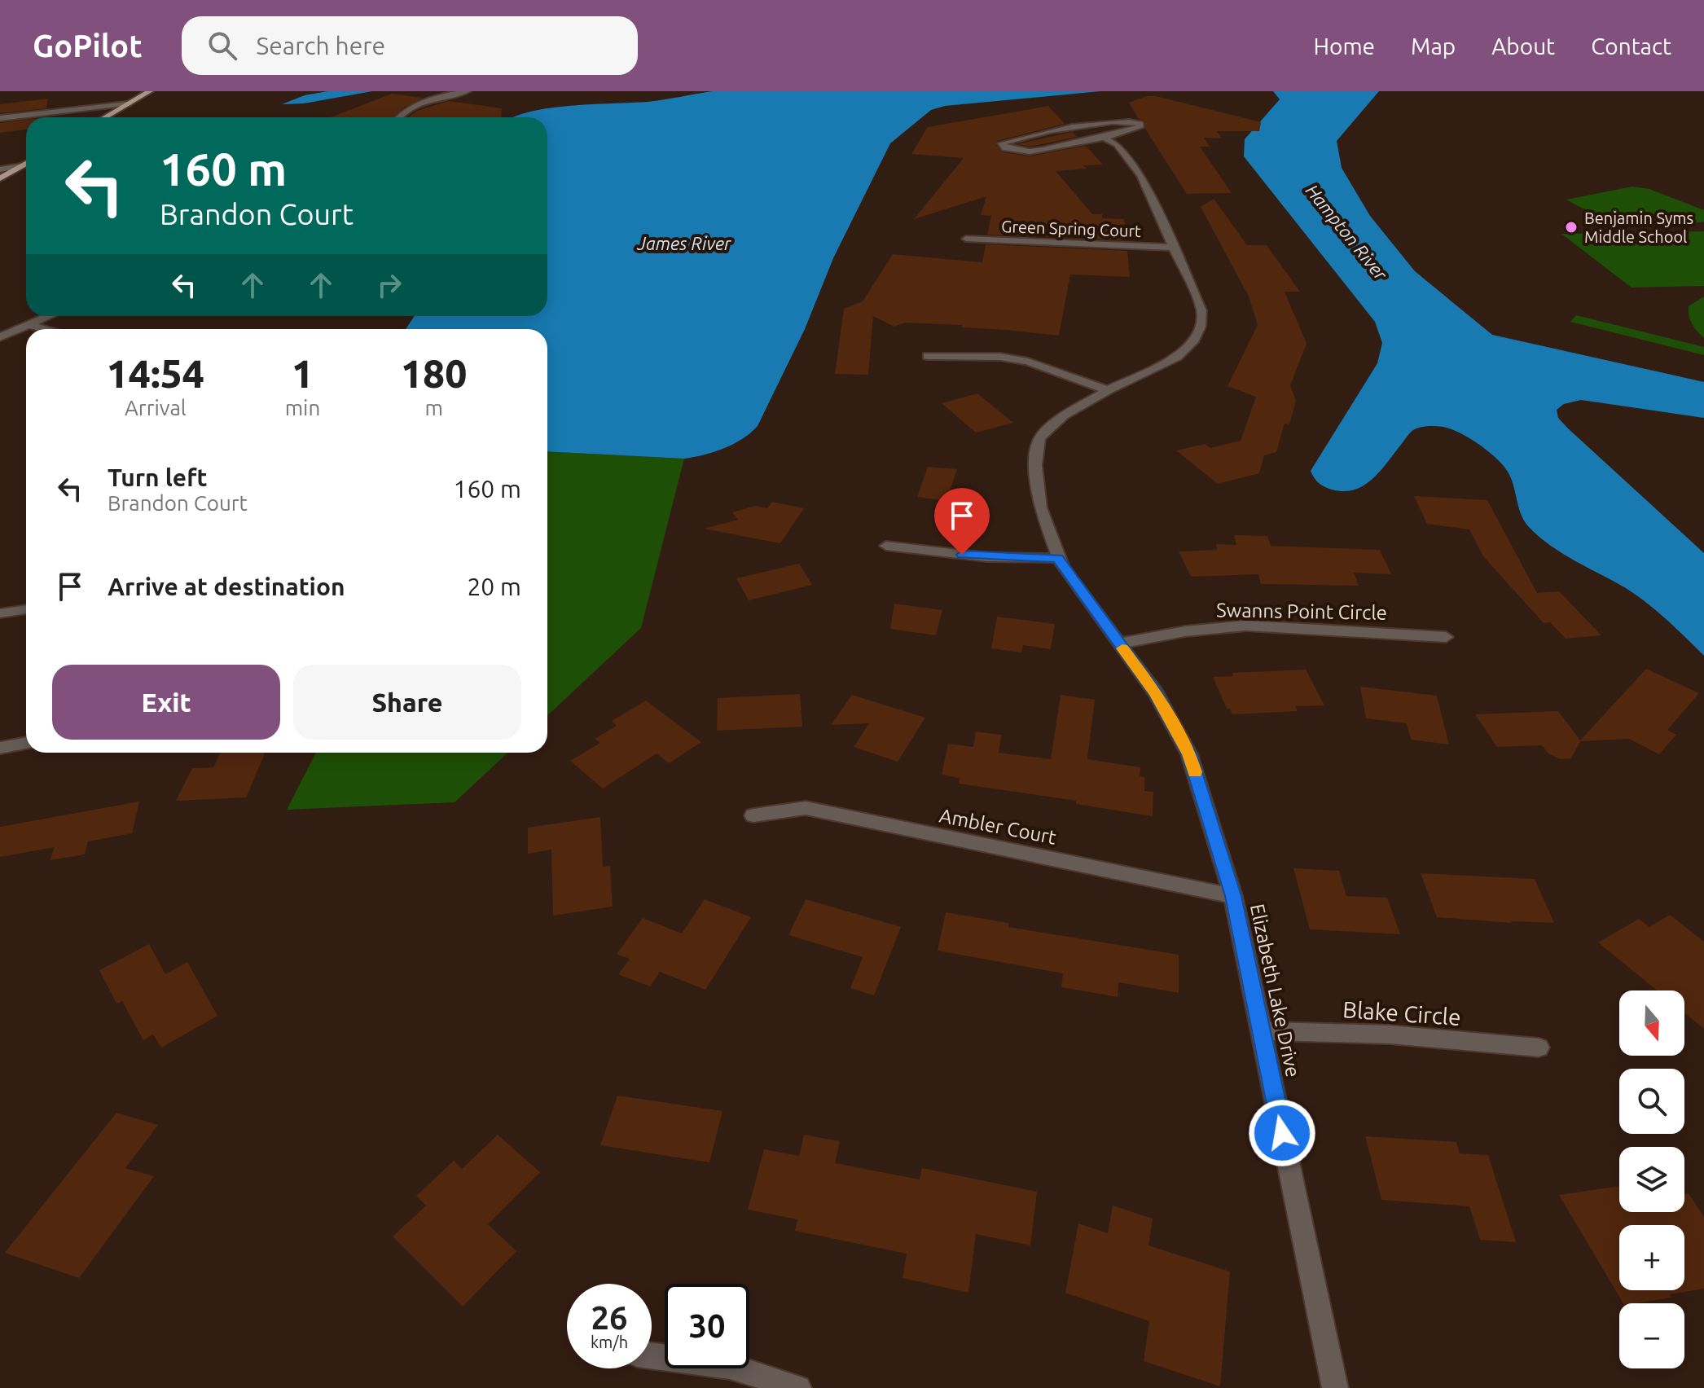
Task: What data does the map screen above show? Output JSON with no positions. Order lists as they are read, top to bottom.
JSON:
{
  "streets": {
    "street": [
      "Green Spring Court",
      "Swanns Point Circle",
      "Ambler Court",
      "Elizabeth Lake Drive",
      "Blake Circle"
    ]
  },
  "crossings": [
    ["Green Spring Court", "Elizabeth Lake Drive"],
    ["Swanns Point Circle", "Elizabeth Lake Drive"],
    ["Ambler Court", "Elizabeth Lake Drive"],
    ["Elizabeth Lake Drive", "Blake Circle"]
  ],
  "water": ["Hampton River", "James River"],
  "places": ["Benjamin Syms Middle School"],
  "north": "bottom",
  "page": {
    "header": "GoPilot",
    "search": "Search here",
    "nav": [
      "Home",
      "Map",
      "About",
      "Contact"
    ],
    "turn": ["160 m", "Brandon Court"],
    "eta": [
      "14:54",
      "Arrival",
      "1",
      "min",
      "180",
      "m"
    ],
    "list": [
      {
        "name": "Turn left",
        "note": "Brandon Court",
        "value": "160 m"
      },
      {
        "name": "Arrive at destination",
        "value": "20 m"
      }
    ],
    "buttons": ["Exit", "Share"],
    "map_buttons": ["+", "−"],
    "speed": "26 km/h",
    "limit": "30"
  }
}
